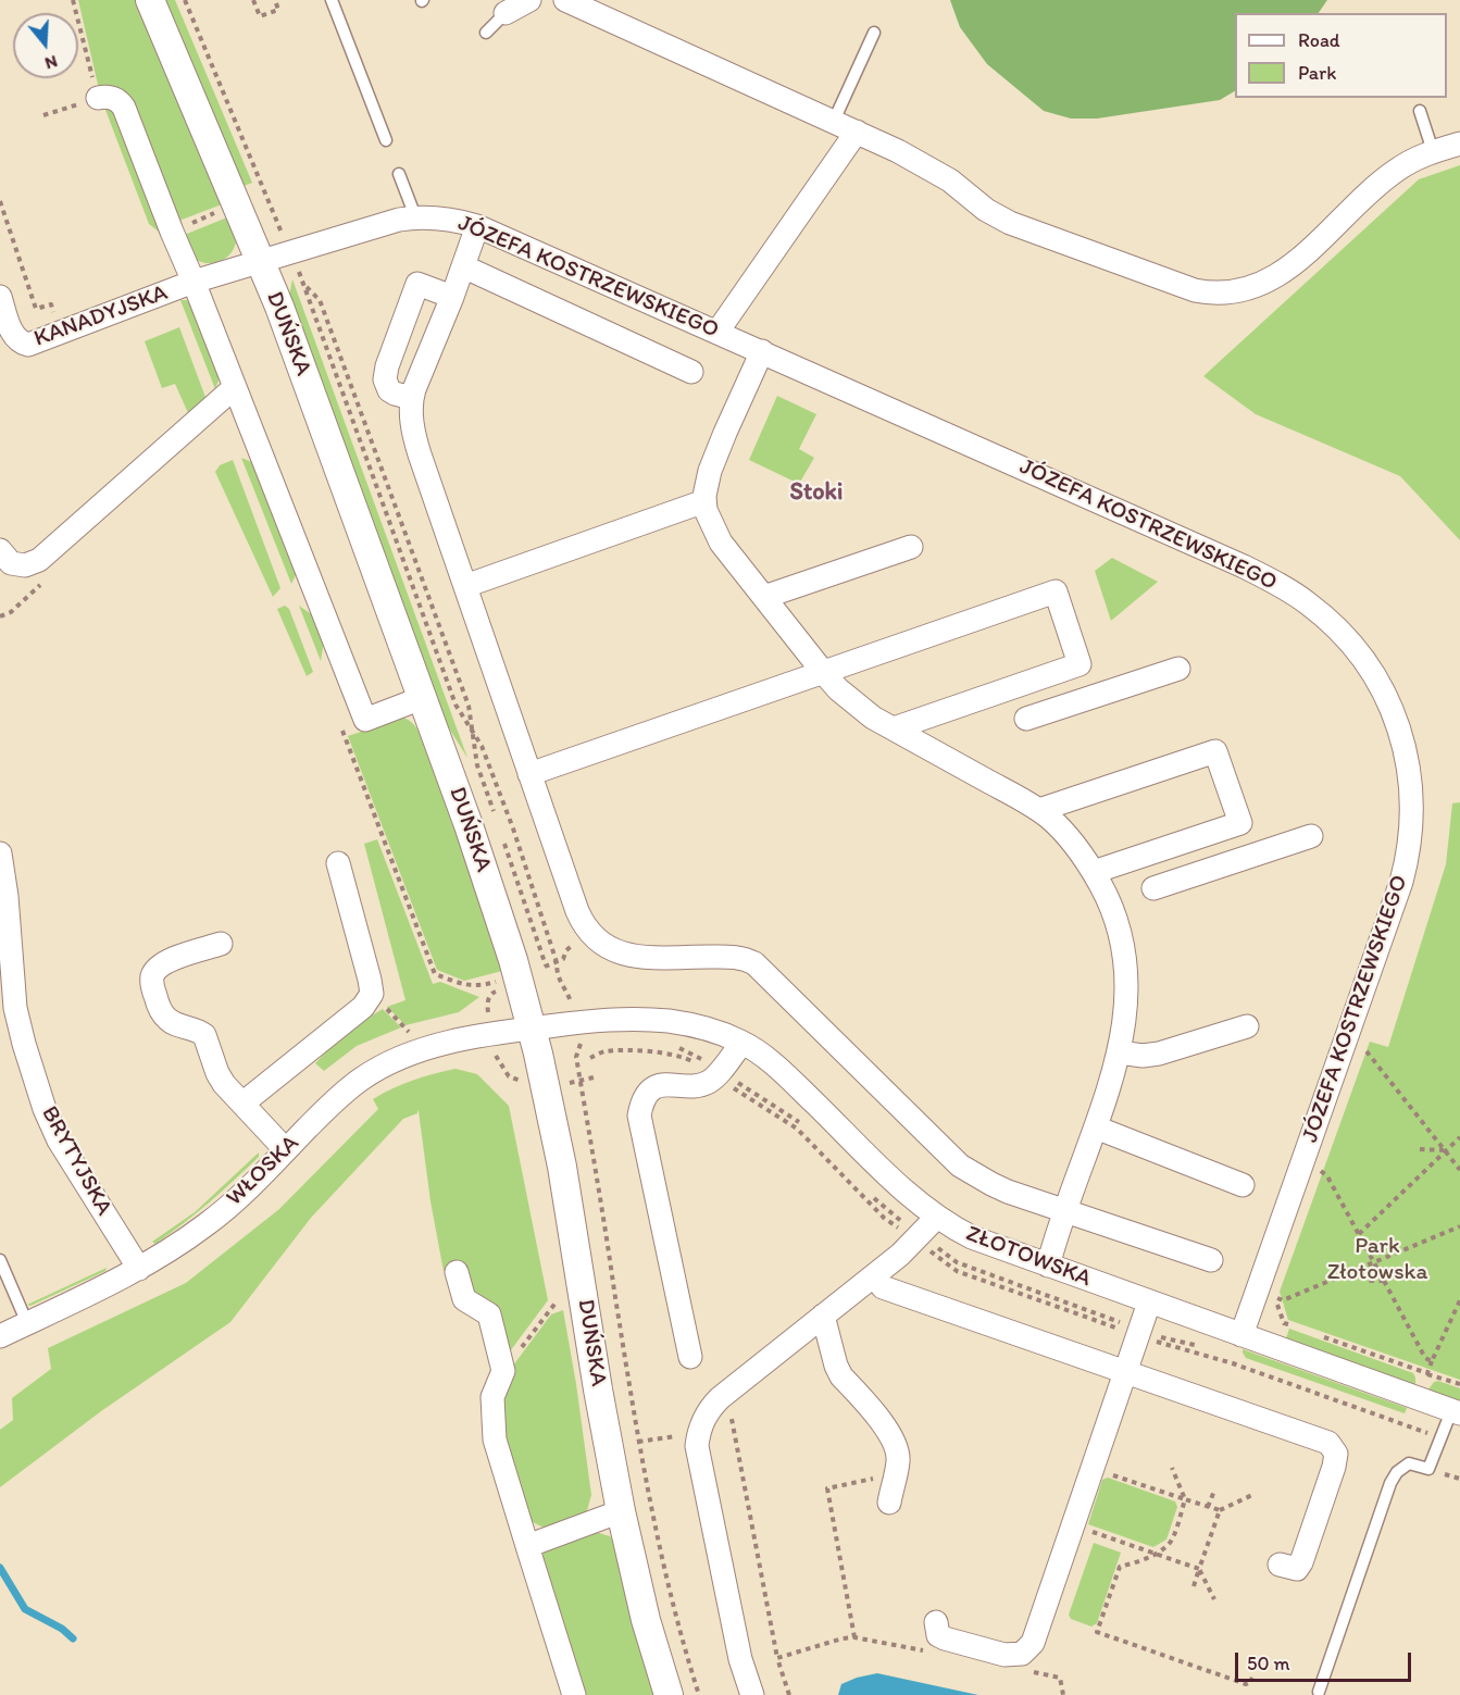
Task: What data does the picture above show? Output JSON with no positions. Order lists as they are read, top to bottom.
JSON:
{
  "streets": {
    "street": [
      "JÓZEFA KOSTRZEWSKIEGO",
      "KANADYJSKA",
      "DUŃSKA",
      "BRYTYJSKA",
      "WŁOSKA",
      "ZŁOTOWSKA"
    ]
  },
  "crossings": [
    ["JÓZEFA KOSTRZEWSKIEGO", "KANADYJSKA"],
    ["JÓZEFA KOSTRZEWSKIEGO", "DUŃSKA"],
    ["JÓZEFA KOSTRZEWSKIEGO", "ZŁOTOWSKA"],
    ["KANADYJSKA", "DUŃSKA"],
    ["DUŃSKA", "WŁOSKA"],
    ["DUŃSKA", "ZŁOTOWSKA"],
    ["BRYTYJSKA", "WŁOSKA"],
    ["WŁOSKA", "ZŁOTOWSKA"]
  ],
  "districts": ["Stoki"],
  "parks": ["Park Złotowska"],
  "legend": ["Road", "Park"],
  "scale_bar": "50 m",
  "north": "bottom"
}
